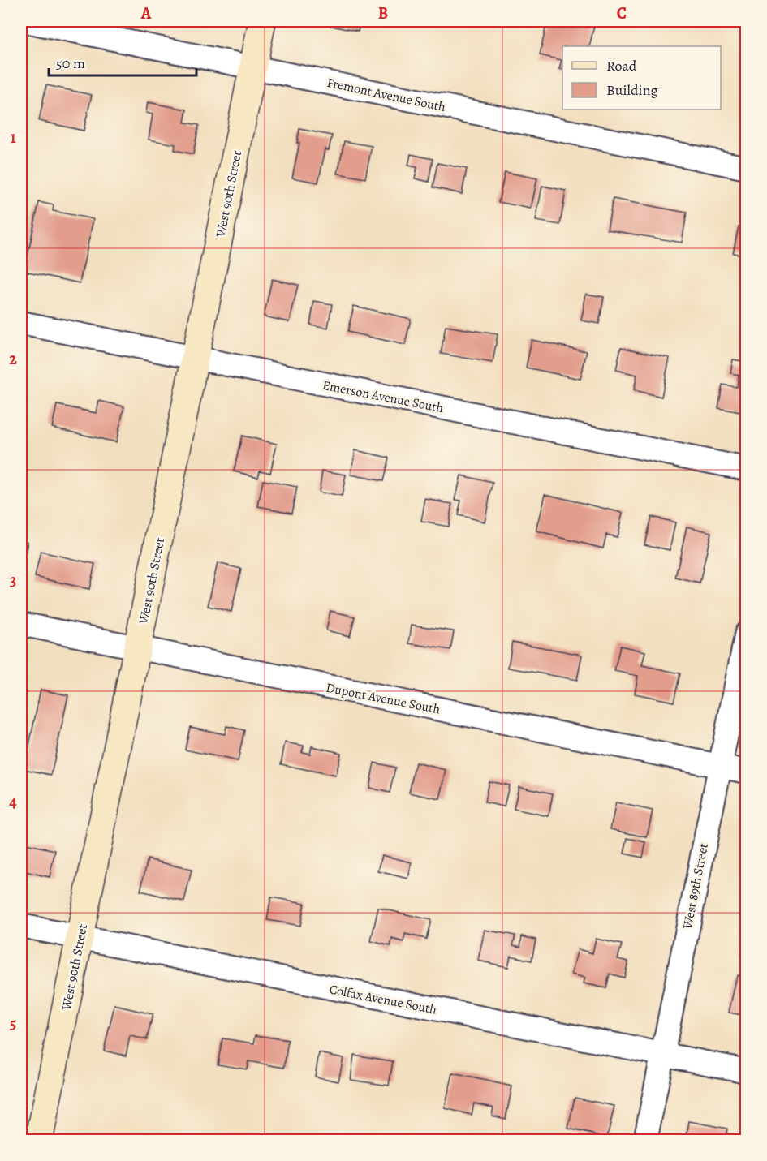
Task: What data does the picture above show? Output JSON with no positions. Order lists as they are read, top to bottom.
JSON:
{
  "streets": {
    "street": [
      "Fremont Avenue South",
      "West 90th Street",
      "Emerson Avenue South",
      "Dupont Avenue South",
      "West 89th Street",
      "Colfax Avenue South"
    ]
  },
  "crossings": [
    ["Fremont Avenue South", "West 90th Street"],
    ["West 90th Street", "Emerson Avenue South"],
    ["West 90th Street", "Dupont Avenue South"],
    ["West 90th Street", "Colfax Avenue South"],
    ["Dupont Avenue South", "West 89th Street"],
    ["West 89th Street", "Colfax Avenue South"]
  ],
  "legend": ["Road", "Building"],
  "scale_bar": "50 m",
  "grid": {
    "columns": ["A", "B", "C"],
    "rows": [
      "1",
      "2",
      "3",
      "4",
      "5"
    ]
  }
}
